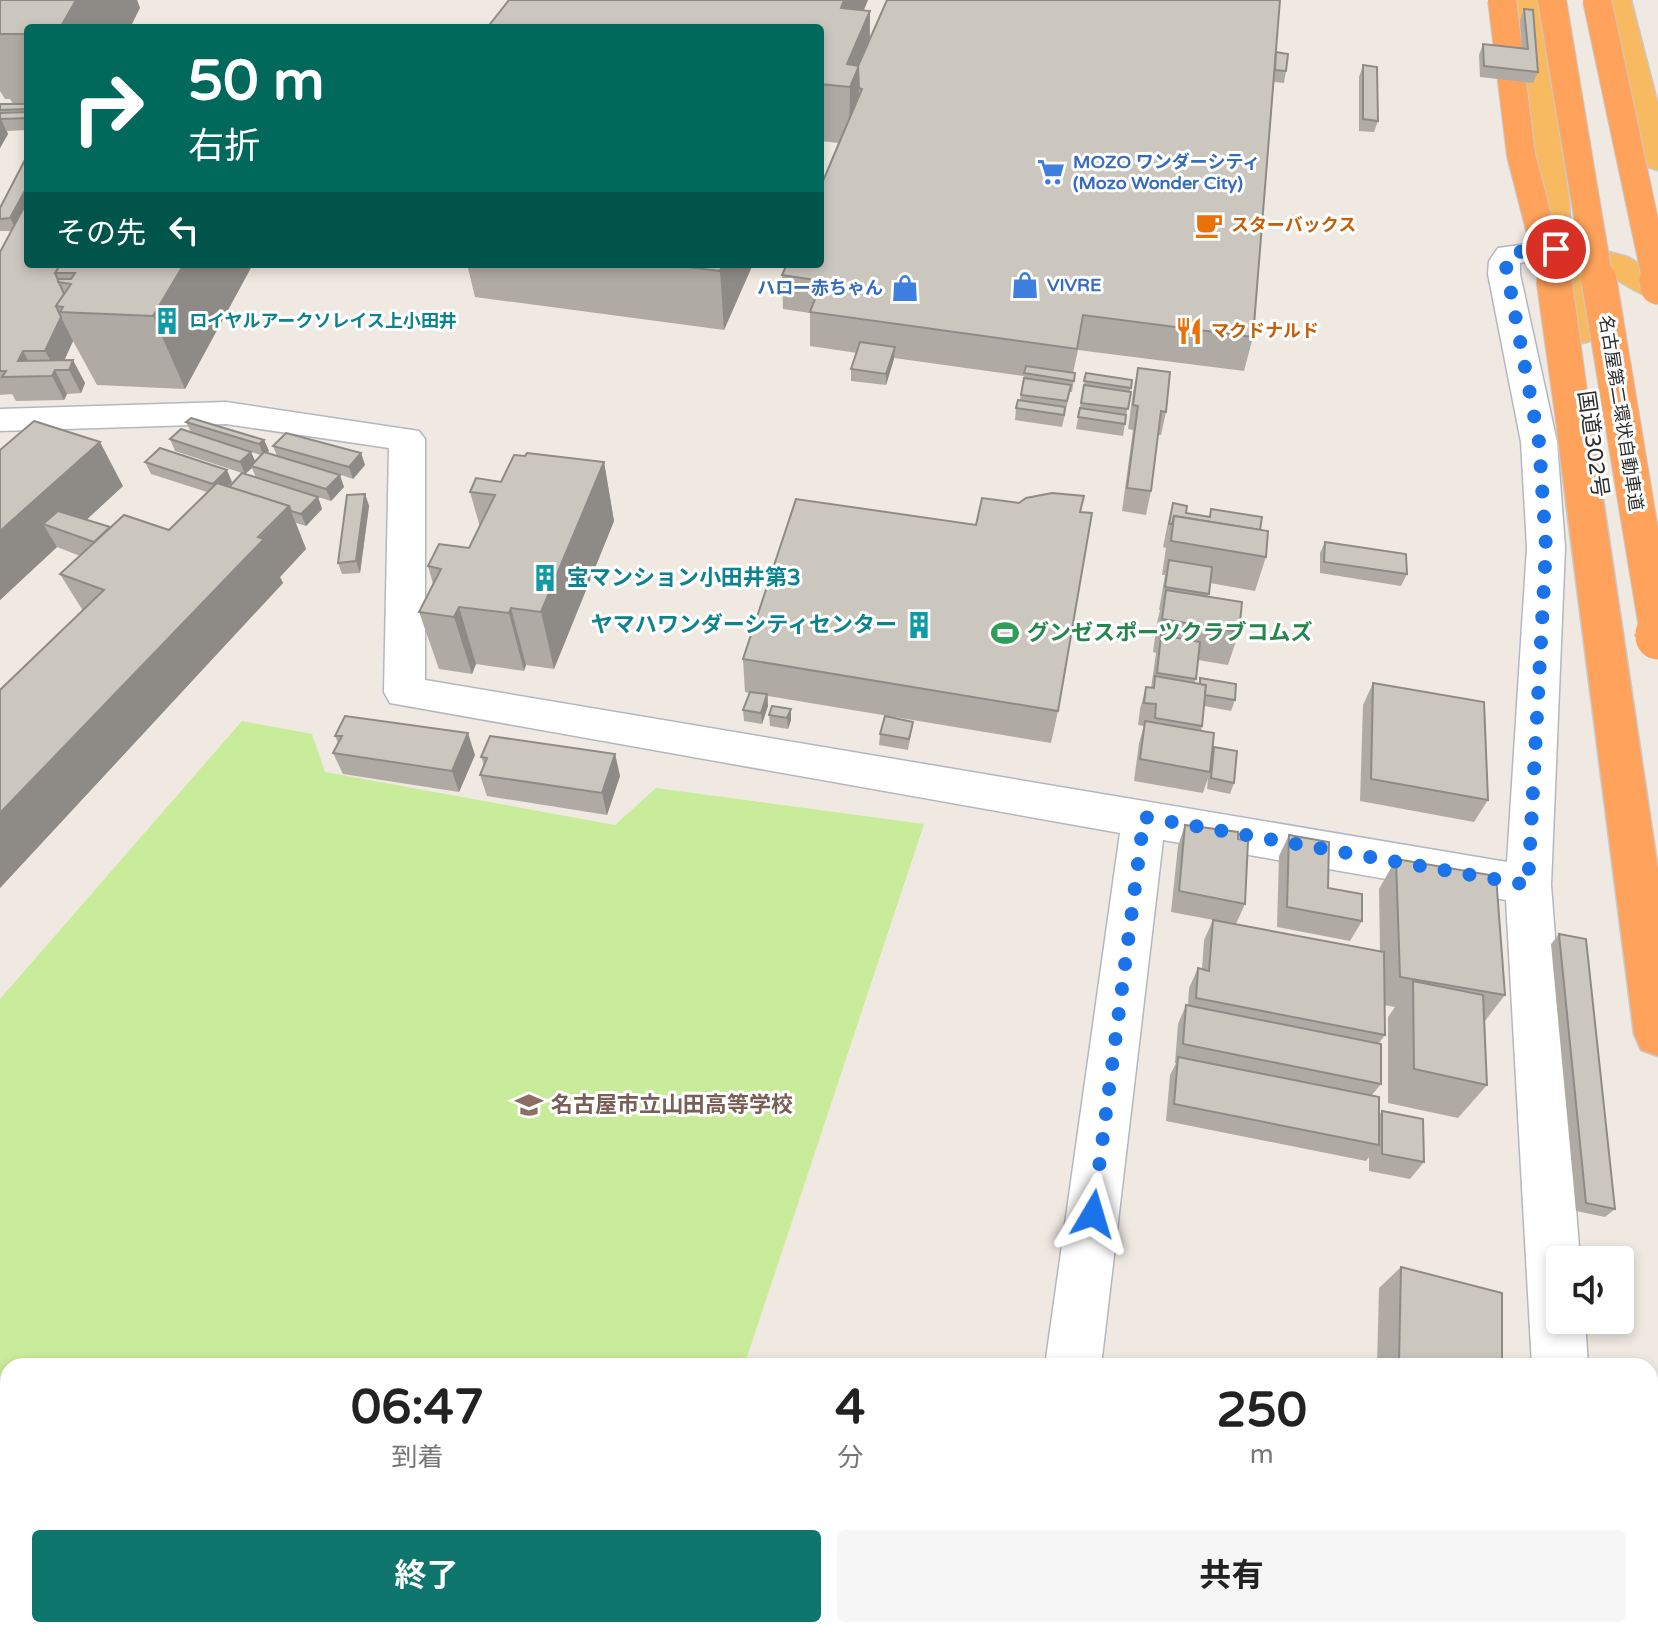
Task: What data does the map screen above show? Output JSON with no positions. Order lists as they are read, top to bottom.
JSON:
{
  "streets": {
    "highway": ["名古屋第二環状自動車道", "国道302号"]
  },
  "crossings": [
    ["名古屋第二環状自動車道", "国道302号"]
  ],
  "places": {
    "supermarket": ["MOZO ワンダーシティ (Mozo Wonder City)"],
    "cafe": ["スターバックス"],
    "shop": ["VIVRE", "ハロー赤ちゃん"],
    "building": ["ロイヤルアークソレイス上小田井", "宝マンション小田井第3", "ヤマハワンダーシティセンター"],
    "restaurant": ["マクドナルド"],
    "sports": ["グンゼスポーツクラブコムズ"],
    "school or university": ["名古屋市立山田高等学校"]
  },
  "page": {
    "turn": ["50 m", "右折"],
    "then": "その先",
    "eta": [
      "06:47",
      "到着",
      "4",
      "分",
      "250",
      "m"
    ],
    "buttons": ["終了", "共有"]
  }
}
